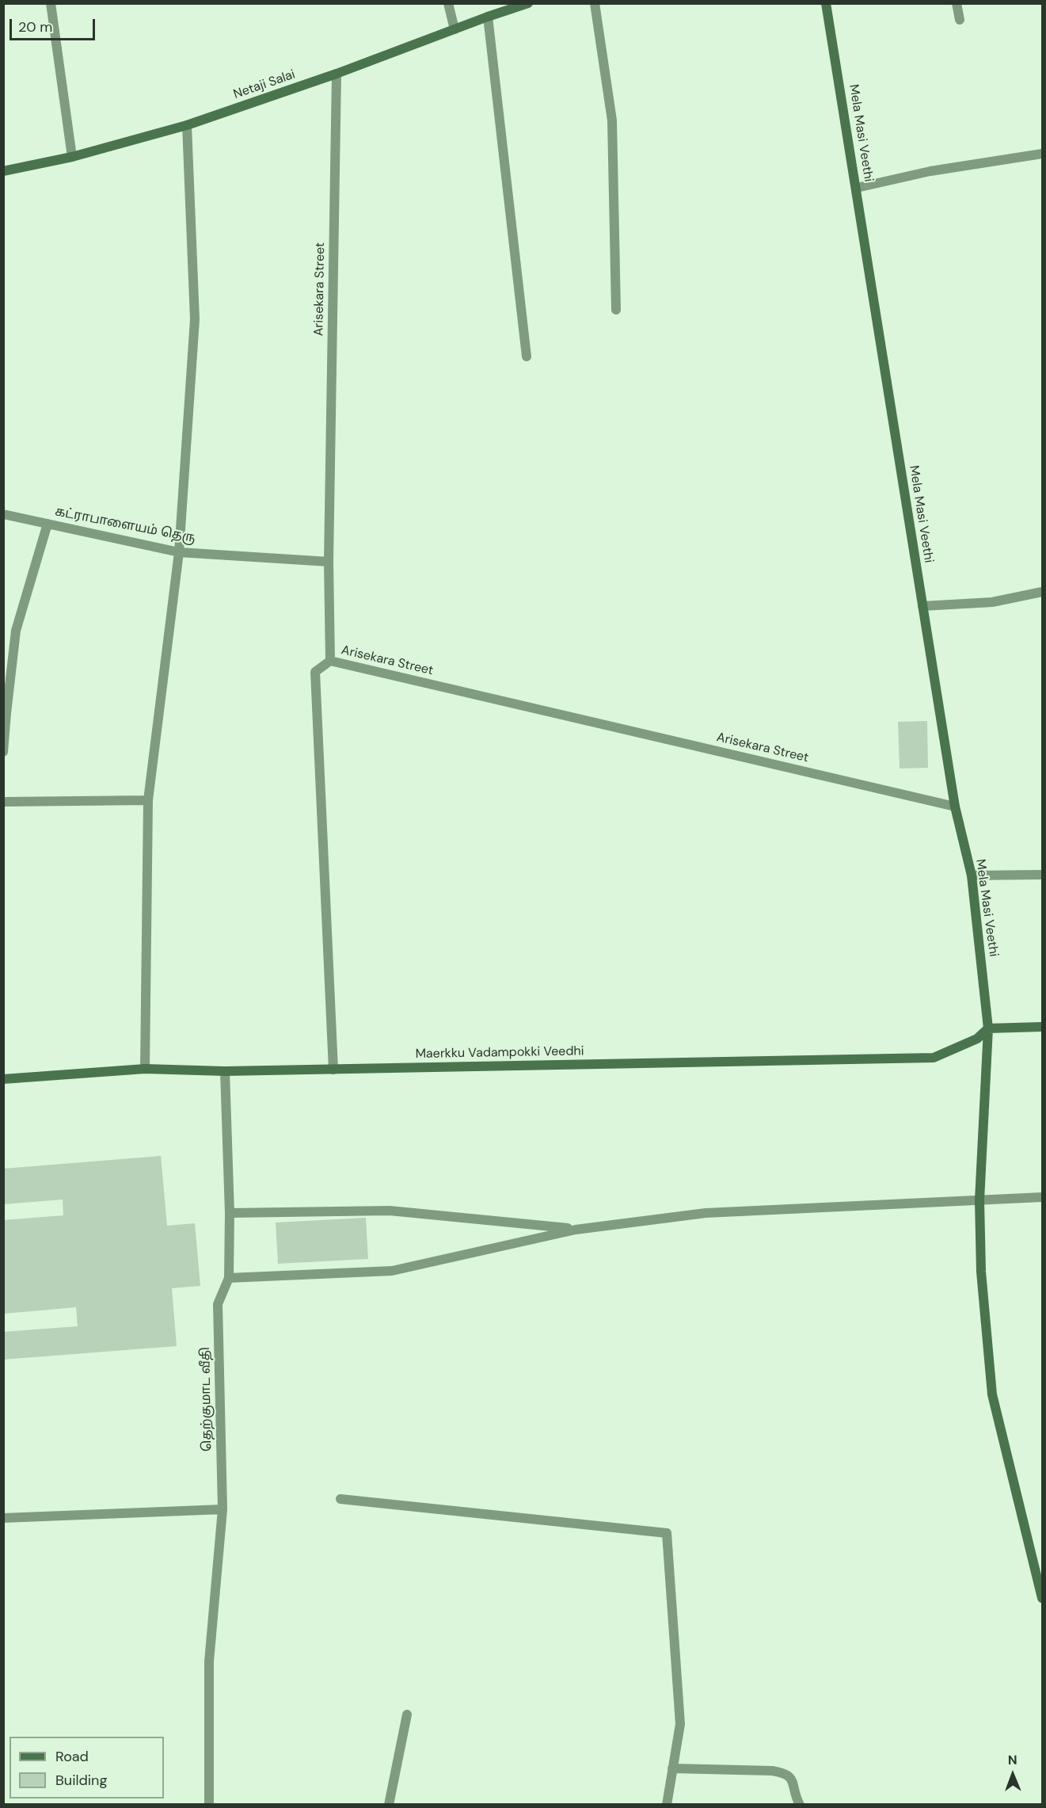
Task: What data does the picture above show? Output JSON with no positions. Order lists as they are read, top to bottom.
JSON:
{
  "streets": {
    "main road": ["Netaji Salai", "Mela Masi Veethi", "Maerkku Vadampokki Veedhi"],
    "street": ["Arisekara Street", "கட்ராபாளையம் தெரு", "தெற்குமாட வீதி"]
  },
  "crossings": [
    ["Netaji Salai", "Arisekara Street"],
    ["Mela Masi Veethi", "Arisekara Street"],
    ["Mela Masi Veethi", "Maerkku Vadampokki Veedhi"],
    ["Arisekara Street", "கட்ராபாளையம் தெரு"],
    ["Maerkku Vadampokki Veedhi", "தெற்குமாட வீதி"]
  ],
  "legend": ["Road", "Building"],
  "scale_bar": "20 m",
  "north": "top"
}
